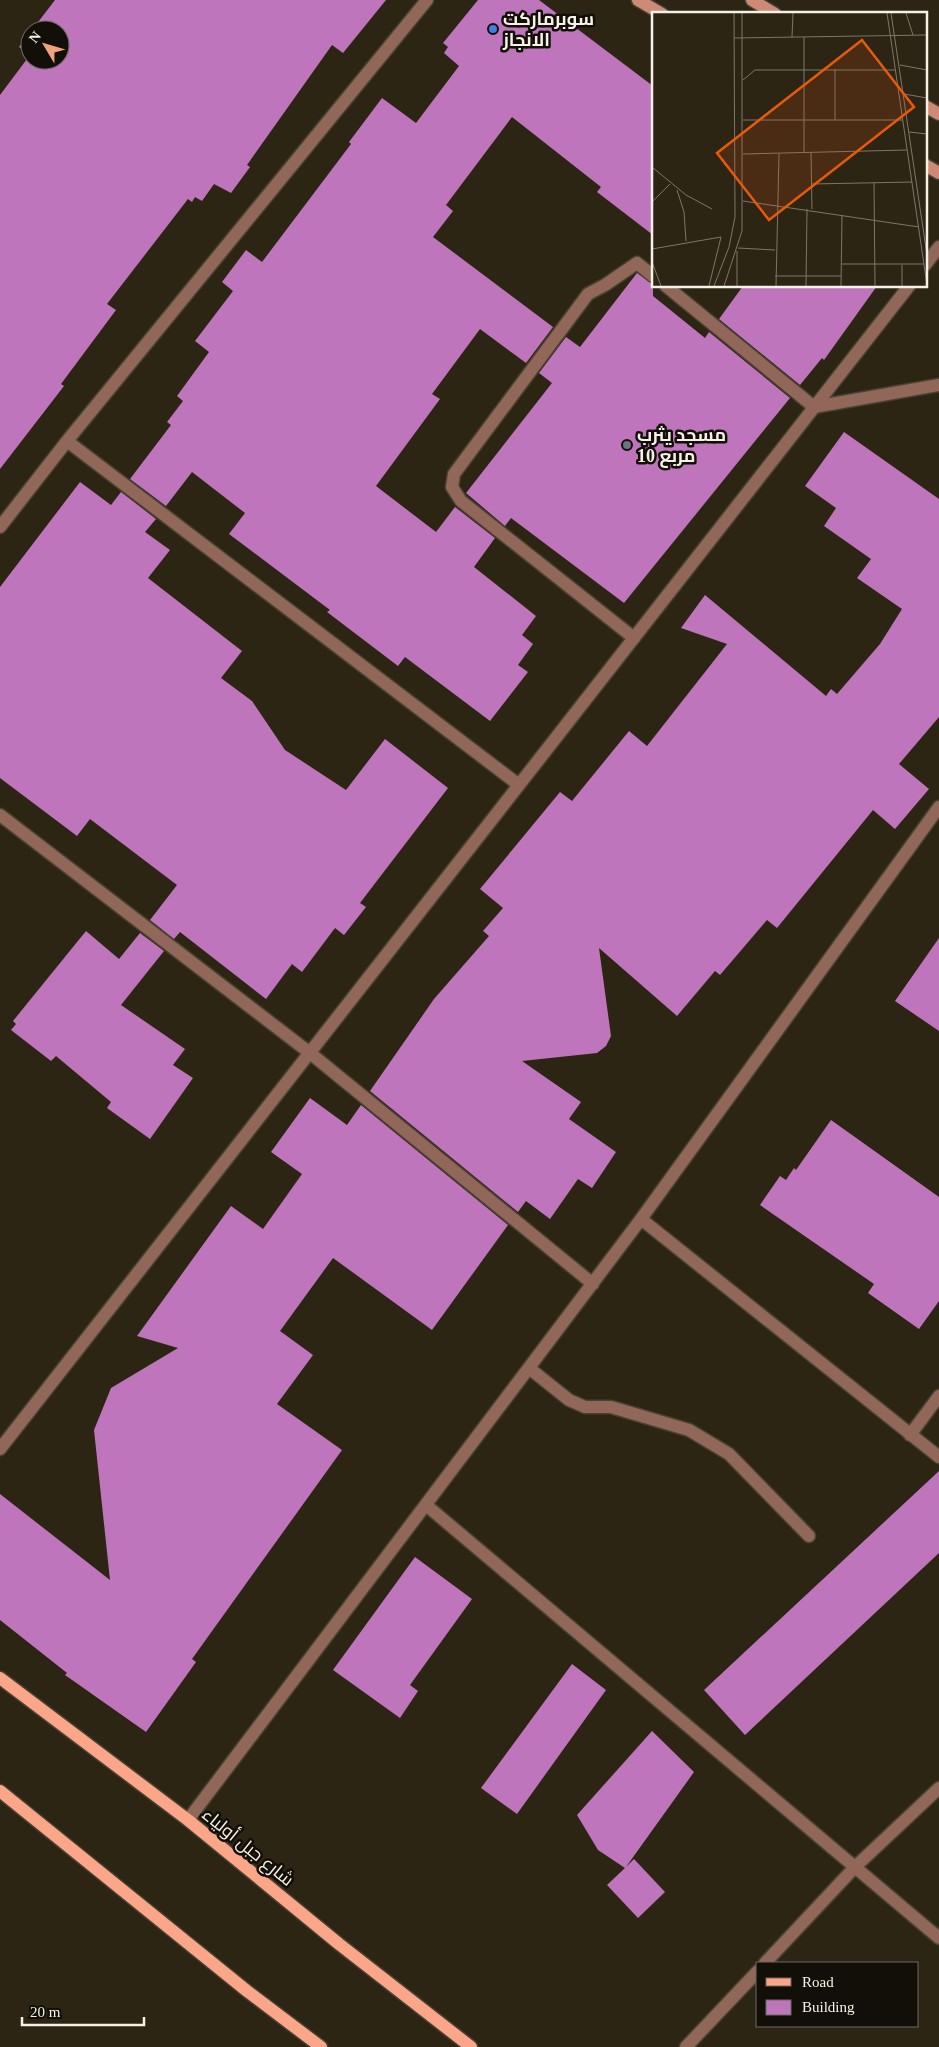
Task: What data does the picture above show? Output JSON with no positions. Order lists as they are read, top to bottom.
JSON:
{
  "streets": {
    "main road": ["شارع جبل أولياء"]
  },
  "places": ["سوبرماركت الانجاز", "مسجد يثرب مربع 10"],
  "legend": ["Road", "Building"],
  "scale_bar": "20 m",
  "north": "top left"
}
